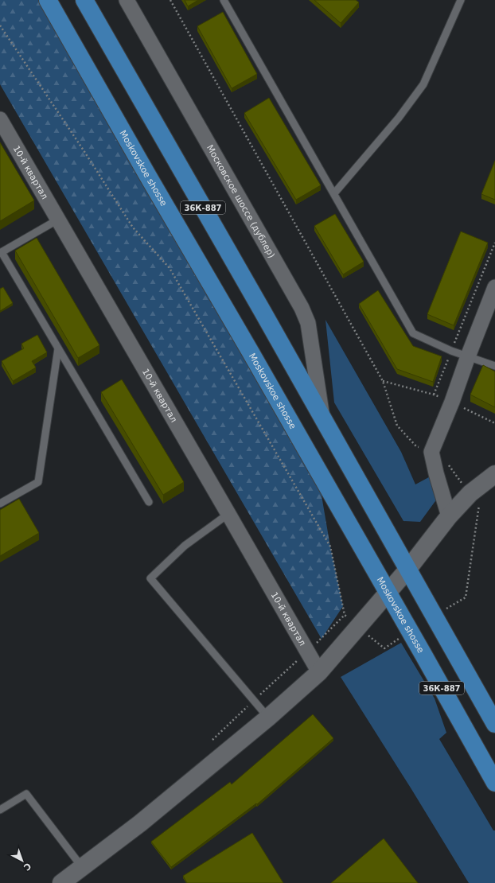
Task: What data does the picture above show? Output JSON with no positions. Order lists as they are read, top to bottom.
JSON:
{
  "streets": {
    "main road": ["Moskovskoe shosse", "36К-887"],
    "street": ["10-й квартал", "Московское шоссе (дублер)"]
  },
  "crossings": [
    ["Московское шоссе (дублер)", "36К-887"]
  ],
  "north": "bottom right"
}
